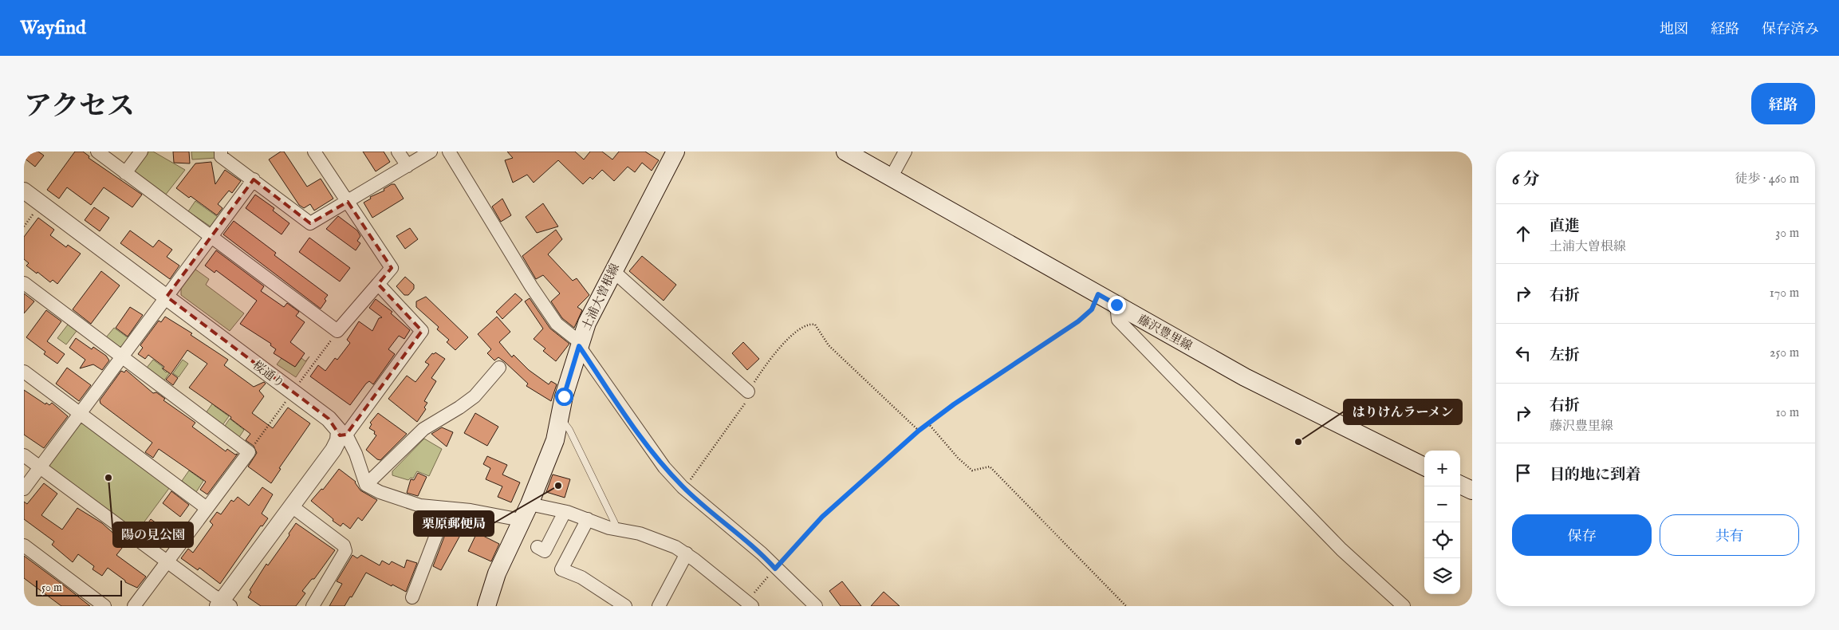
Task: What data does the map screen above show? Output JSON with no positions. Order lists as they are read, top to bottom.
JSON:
{
  "streets": {
    "main road": ["土浦大曽根線", "藤沢豊里線"],
    "street": ["桜通り"]
  },
  "places": ["はりけんラーメン", "陽の見公園", "栗原郵便局"],
  "scale_bar": "50 m",
  "page": {
    "header": "Wayfind",
    "nav": ["地図", "経路", "保存済み"],
    "title": "アクセス",
    "buttons": [
      "経路",
      ["保存", "共有"]
    ],
    "heading": ["6 分", "徒歩 · 460 m"],
    "list": [
      ["直進", "土浦大曽根線", "30 m"],
      ["右折", "170 m"],
      ["左折", "250 m"],
      ["右折", "藤沢豊里線", "10 m"],
      "目的地に到着"
    ],
    "map_buttons": ["+", "−"],
    "scale": "50 m"
  }
}
